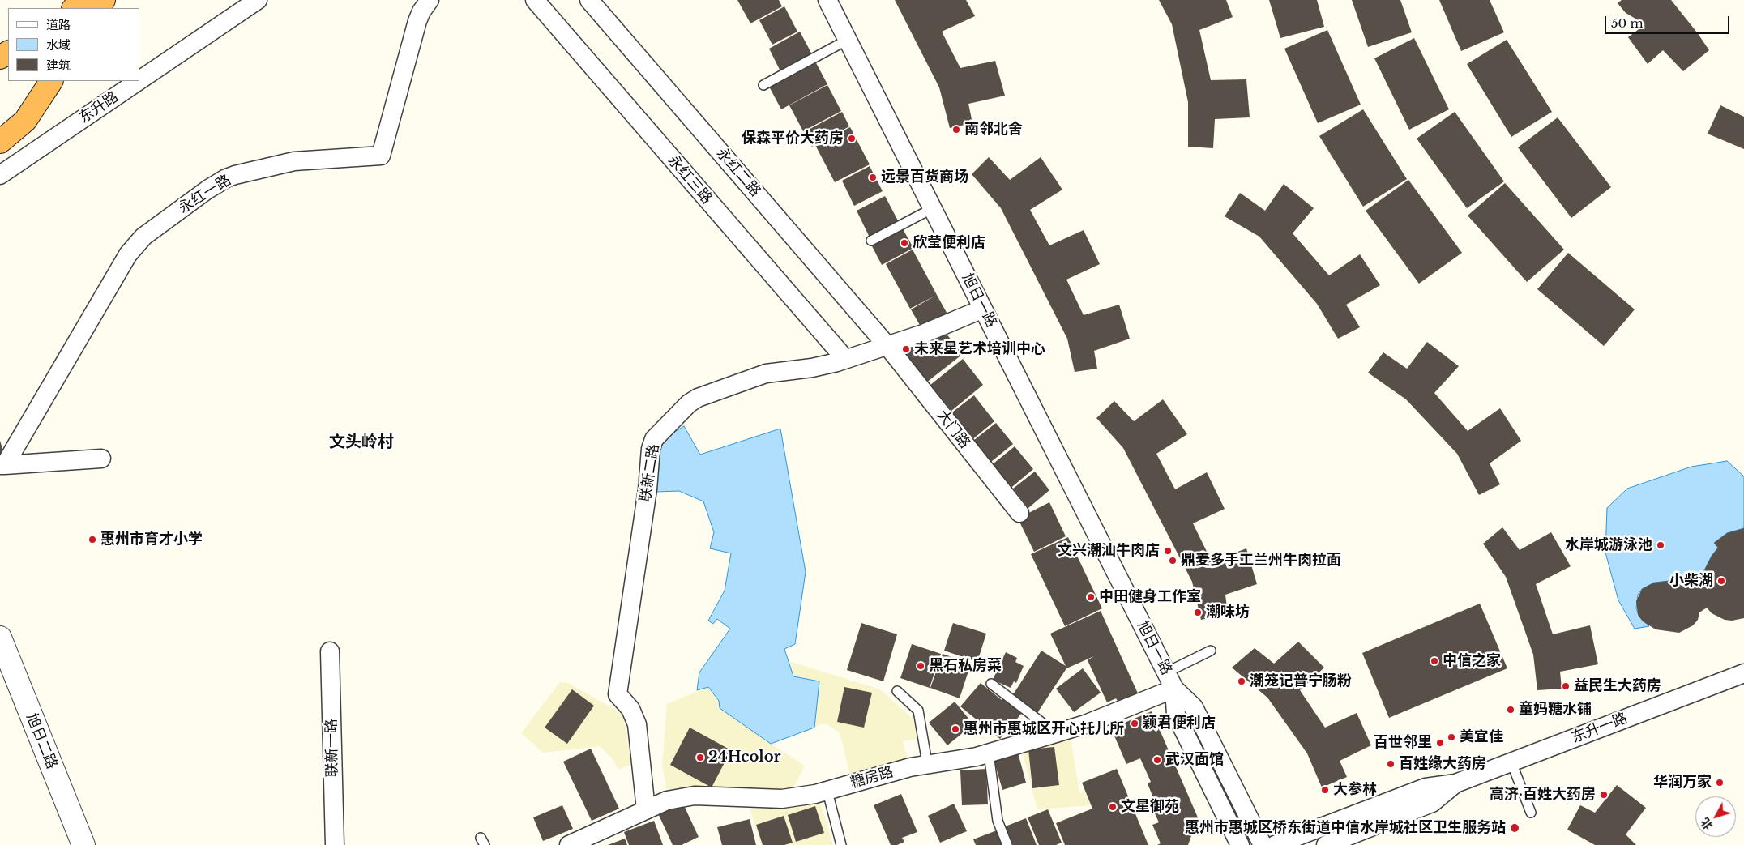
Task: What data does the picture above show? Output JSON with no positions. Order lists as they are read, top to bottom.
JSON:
{
  "streets": {
    "street": [
      "东升路",
      "永红二路",
      "永红三路",
      "永红一路",
      "旭日一路",
      "大门路",
      "联新二路",
      "东升一路",
      "旭日二路",
      "联新一路",
      "糖房路"
    ]
  },
  "crossings": [
    ["永红二路", "大门路"],
    ["永红二路", "联新二路"],
    ["永红三路", "联新二路"],
    ["旭日一路", "联新二路"],
    ["旭日一路", "糖房路"],
    ["大门路", "联新二路"],
    ["联新二路", "糖房路"]
  ],
  "districts": ["文头岭村"],
  "places": [
    "南邻北舍",
    "保森平价大药房",
    "远景百货商场",
    "欣莹便利店",
    "未来星艺术培训中心",
    "惠州市育才小学",
    "水岸城游泳池",
    "文兴潮汕牛肉店",
    "鼎麦多手工兰州牛肉拉面",
    "小柴湖",
    "中田健身工作室",
    "潮味坊",
    "中信之家",
    "黑石私房菜",
    "潮笼记普宁肠粉",
    "益民生大药房",
    "童妈糖水铺",
    "颖君便利店",
    "惠州市惠城区开心托儿所",
    "美宜佳",
    "百世邻里",
    "24Hcolor",
    "武汉面馆",
    "百姓缘大药房",
    "华润万家",
    "大参林",
    "高济·百姓大药房",
    "文星御苑",
    "惠州市惠城区桥东街道中信水岸城社区卫生服务站"
  ],
  "legend": ["道路", "水域", "建筑"],
  "scale_bar": "50 m",
  "north": "bottom left"
}
